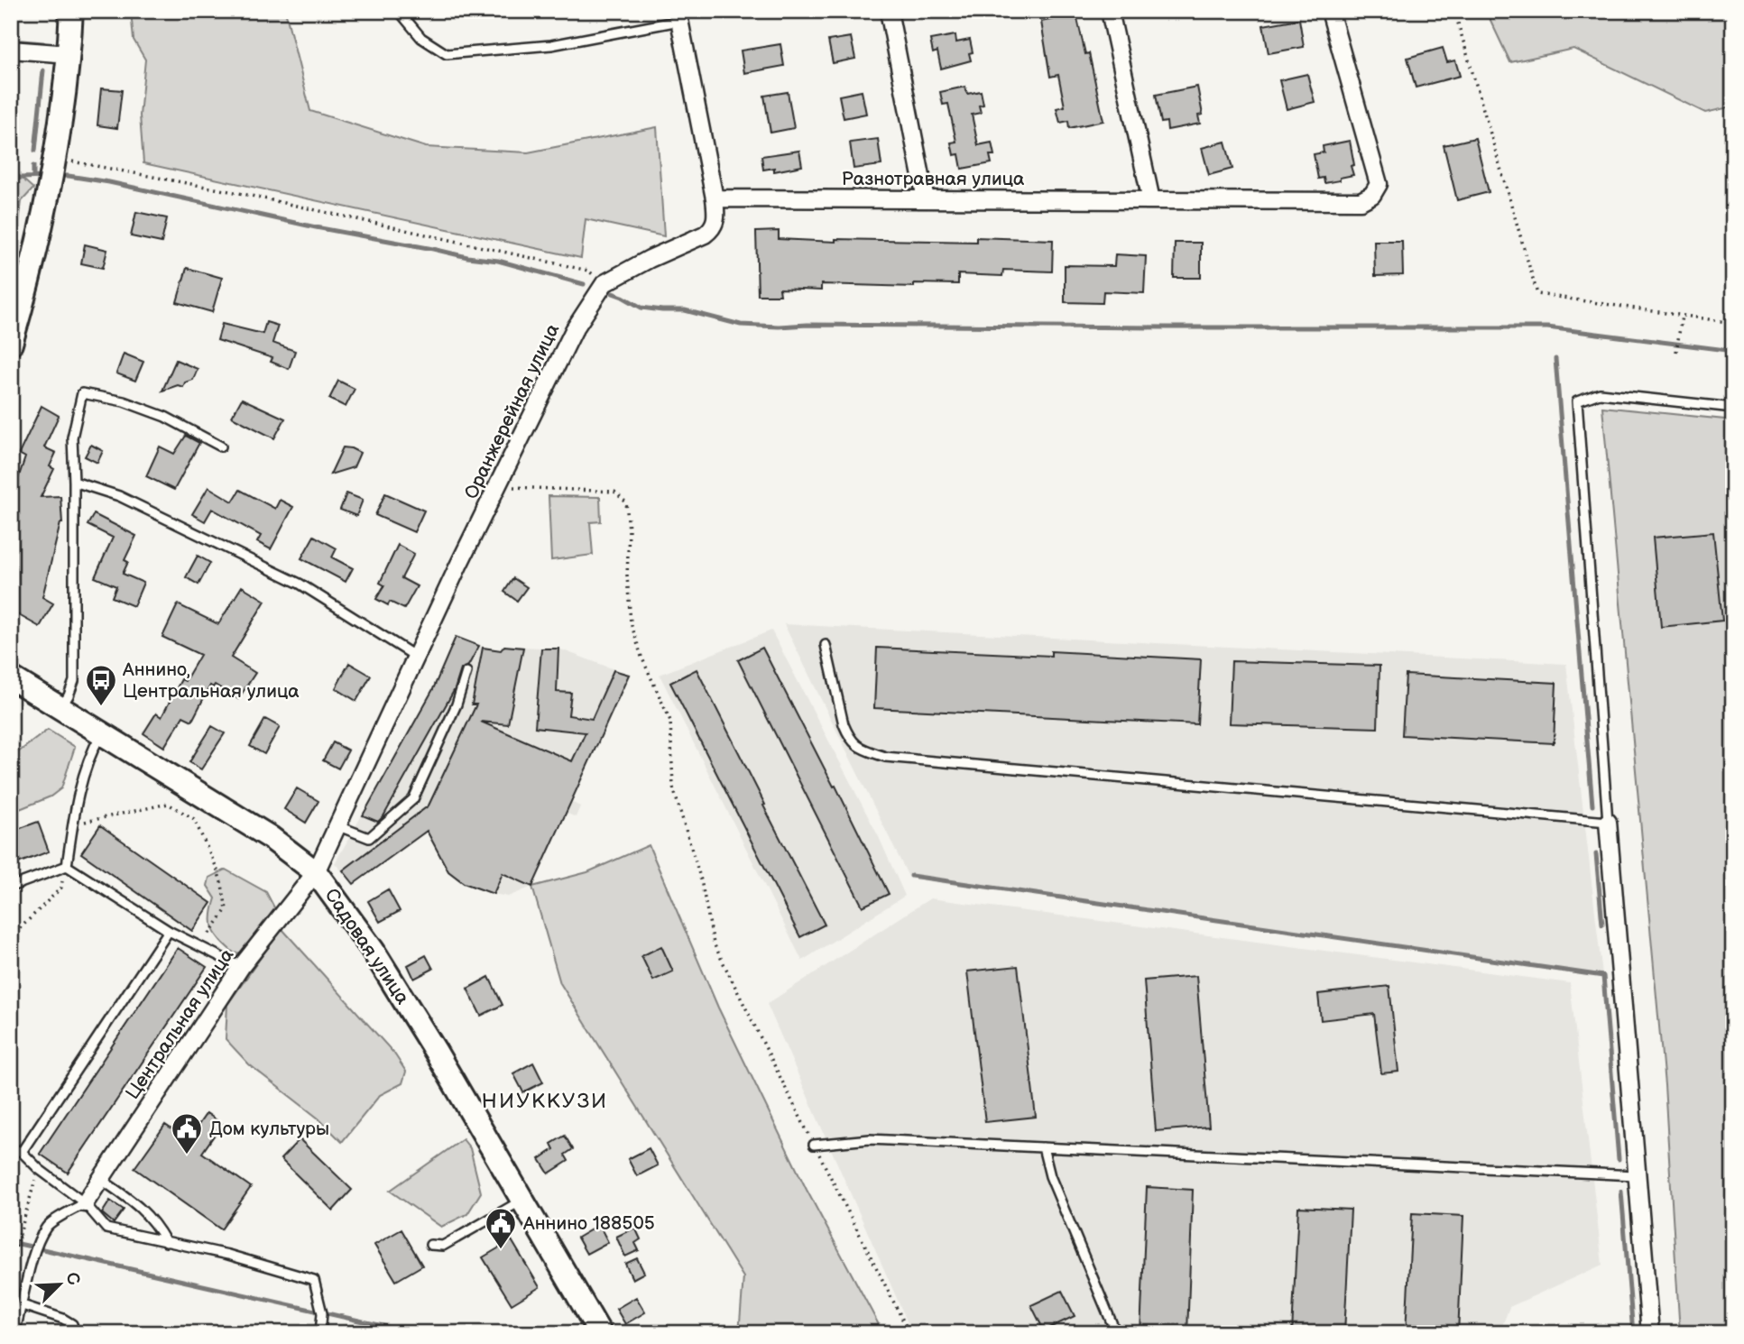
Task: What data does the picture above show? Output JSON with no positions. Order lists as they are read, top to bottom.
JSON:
{
  "streets": {
    "main road": ["Садовая улица"],
    "street": ["Разнотравная улица", "Оранжерейная улица", "Центральная улица"]
  },
  "crossings": [
    ["Разнотравная улица", "Оранжерейная улица"],
    ["Оранжерейная улица", "Садовая улица"],
    ["Оранжерейная улица", "Центральная улица"],
    ["Садовая улица", "Центральная улица"]
  ],
  "districts": ["НИУККУЗИ"],
  "places": {
    "bus stop": ["Аннино, Центральная улица"],
    "public building": ["Дом культуры", "Аннино 188505"]
  },
  "north": "top right"
}
